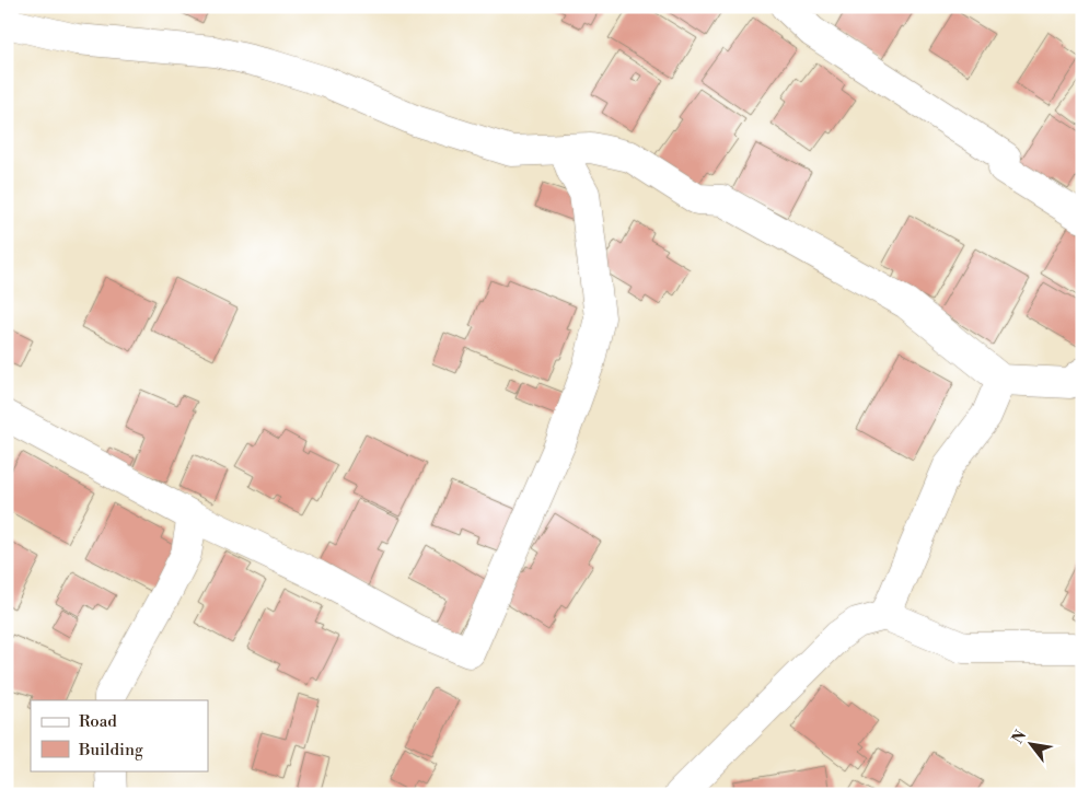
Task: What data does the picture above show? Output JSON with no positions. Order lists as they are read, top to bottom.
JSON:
{
  "legend": ["Road", "Building"],
  "north": "top left"
}
